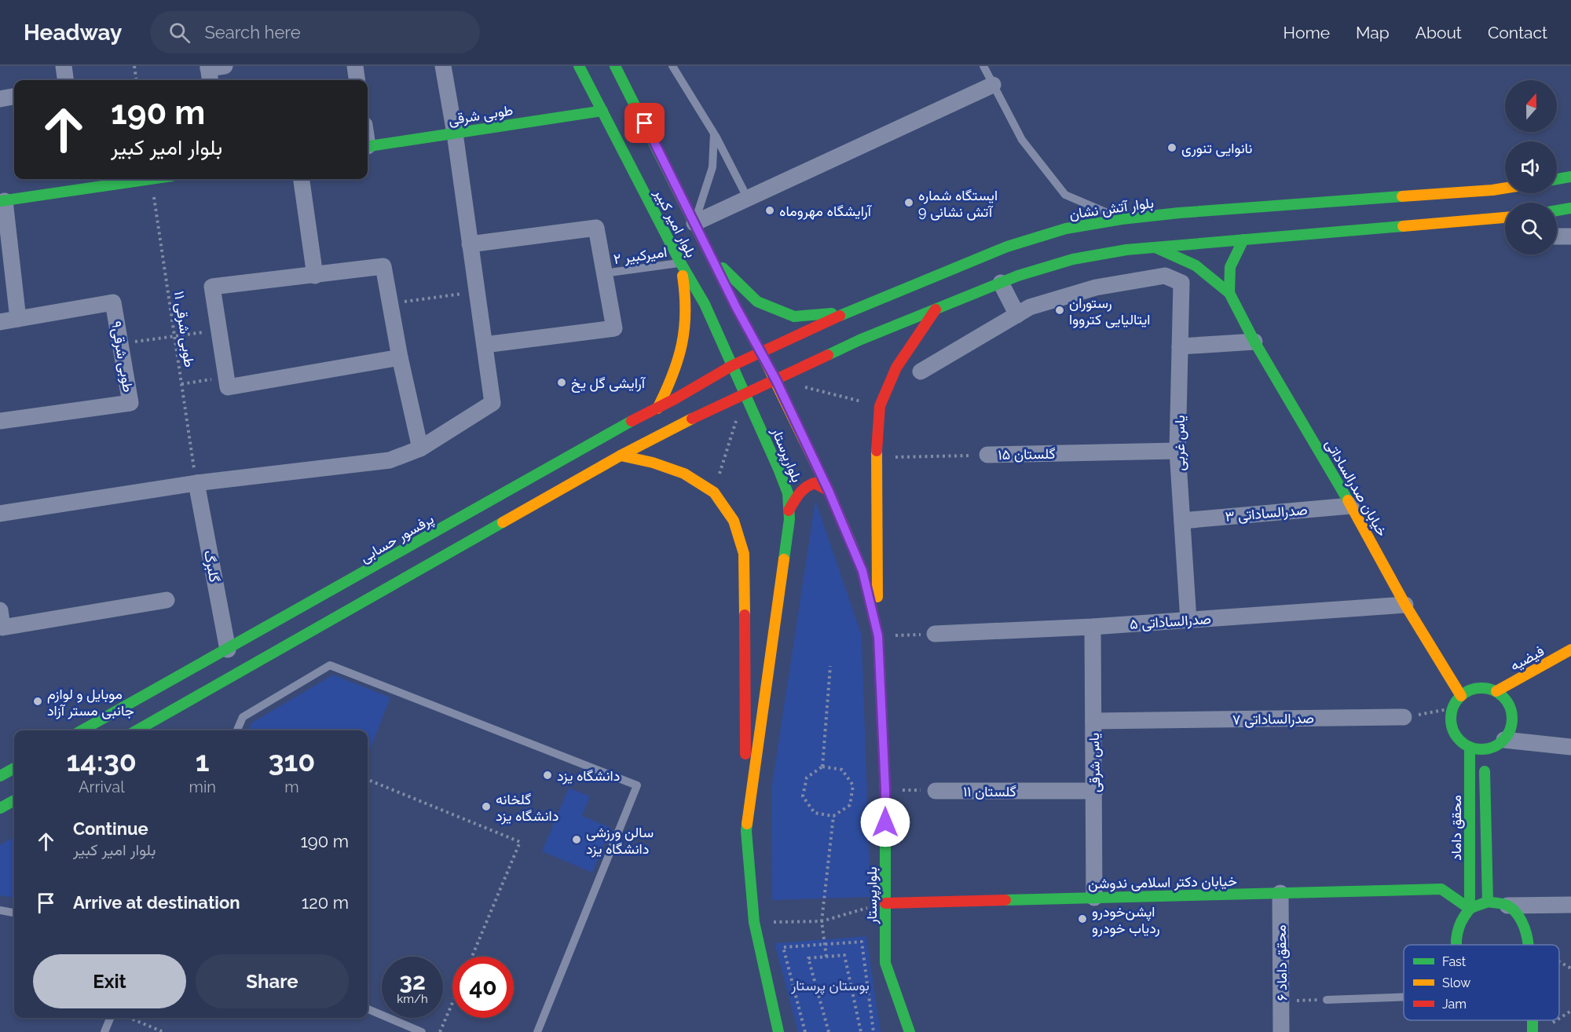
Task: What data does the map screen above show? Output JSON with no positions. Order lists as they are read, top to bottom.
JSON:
{
  "streets": {
    "main road": [
      "طوبی شرقی",
      "بلوار آتش نشان",
      "بلوار امیر کبیر",
      "بلوارپرستار",
      "خیابان صدرالساداتی",
      "پرفسور حسابی",
      "فیضیه",
      "محقق داماد",
      "خيابان دکتر اسلامی ندوشن"
    ],
    "street": [
      "طوبی شرقی۹",
      "یاس غربی",
      "گلستان ۱۵",
      "صدرالساداتی ۳",
      "گلبرگ",
      "صدرالساداتی ۵",
      "صدرالساداتی ۷",
      "یاس شرقی",
      "گلستان ۱۱",
      "محقق داماد ۶"
    ],
    "lane": ["امیرکبیر ۲"],
    "path": ["طوبی شرقی ۱۱"]
  },
  "crossings": [
    ["طوبی شرقی", "بلوار امیر کبیر"],
    ["بلوار آتش نشان", "بلوار امیر کبیر"],
    ["بلوار آتش نشان", "پرفسور حسابی"],
    ["بلوار امیر کبیر", "امیرکبیر ۲"],
    ["بلوار امیر کبیر", "بلوارپرستار"],
    ["بلوار امیر کبیر", "پرفسور حسابی"],
    ["طوبی شرقی ۱۱", "گلبرگ"],
    ["یاس غربی", "گلستان ۱۵"],
    ["یاس غربی", "صدرالساداتی ۳"],
    ["یاس غربی", "صدرالساداتی ۵"],
    ["بلوارپرستار", "خيابان دکتر اسلامی ندوشن"],
    ["خیابان صدرالساداتی", "صدرالساداتی ۳"],
    ["خیابان صدرالساداتی", "صدرالساداتی ۵"],
    ["خیابان صدرالساداتی", "فیضیه"],
    ["خیابان صدرالساداتی", "محقق داماد"],
    ["پرفسور حسابی", "گلبرگ"],
    ["صدرالساداتی ۵", "یاس شرقی"],
    ["فیضیه", "محقق داماد"],
    ["صدرالساداتی ۷", "یاس شرقی"],
    ["یاس شرقی", "گلستان ۱۱"],
    ["یاس شرقی", "خيابان دکتر اسلامی ندوشن"],
    ["محقق داماد", "خيابان دکتر اسلامی ندوشن"],
    ["خيابان دکتر اسلامی ندوشن", "محقق داماد ۶"]
  ],
  "parks": ["بوستان پرستار"],
  "places": [
    "نانوایی تنوری",
    "ایستگاه شماره 9 آتش نشانی",
    "آرایشگاه مهروماه",
    "رستوران ایتالیایی کترووا",
    "آرایشی گل یخ",
    "موبایل و لوازم جانبی مستر آزاد",
    "دانشگاه یزد",
    "گلخانه دانشگاه یزد",
    "سالن ورزشی دانشگاه یزد",
    "اپشن‌خودرو ردیاب خودرو"
  ],
  "legend": ["Fast", "Slow", "Jam"],
  "north": "top",
  "page": {
    "header": "Headway",
    "search": "Search here",
    "nav": [
      "Home",
      "Map",
      "About",
      "Contact"
    ],
    "turn": ["190 m", "بلوار امیر کبیر"],
    "eta": [
      "14:30",
      "Arrival",
      "1",
      "min",
      "310",
      "m"
    ],
    "list": [
      {
        "name": "Continue",
        "note": "بلوار امیر کبیر",
        "value": "190 m"
      },
      {
        "name": "Arrive at destination",
        "value": "120 m"
      }
    ],
    "buttons": ["Exit", "Share"],
    "speed": "32 km/h",
    "limit": "40"
  }
}
